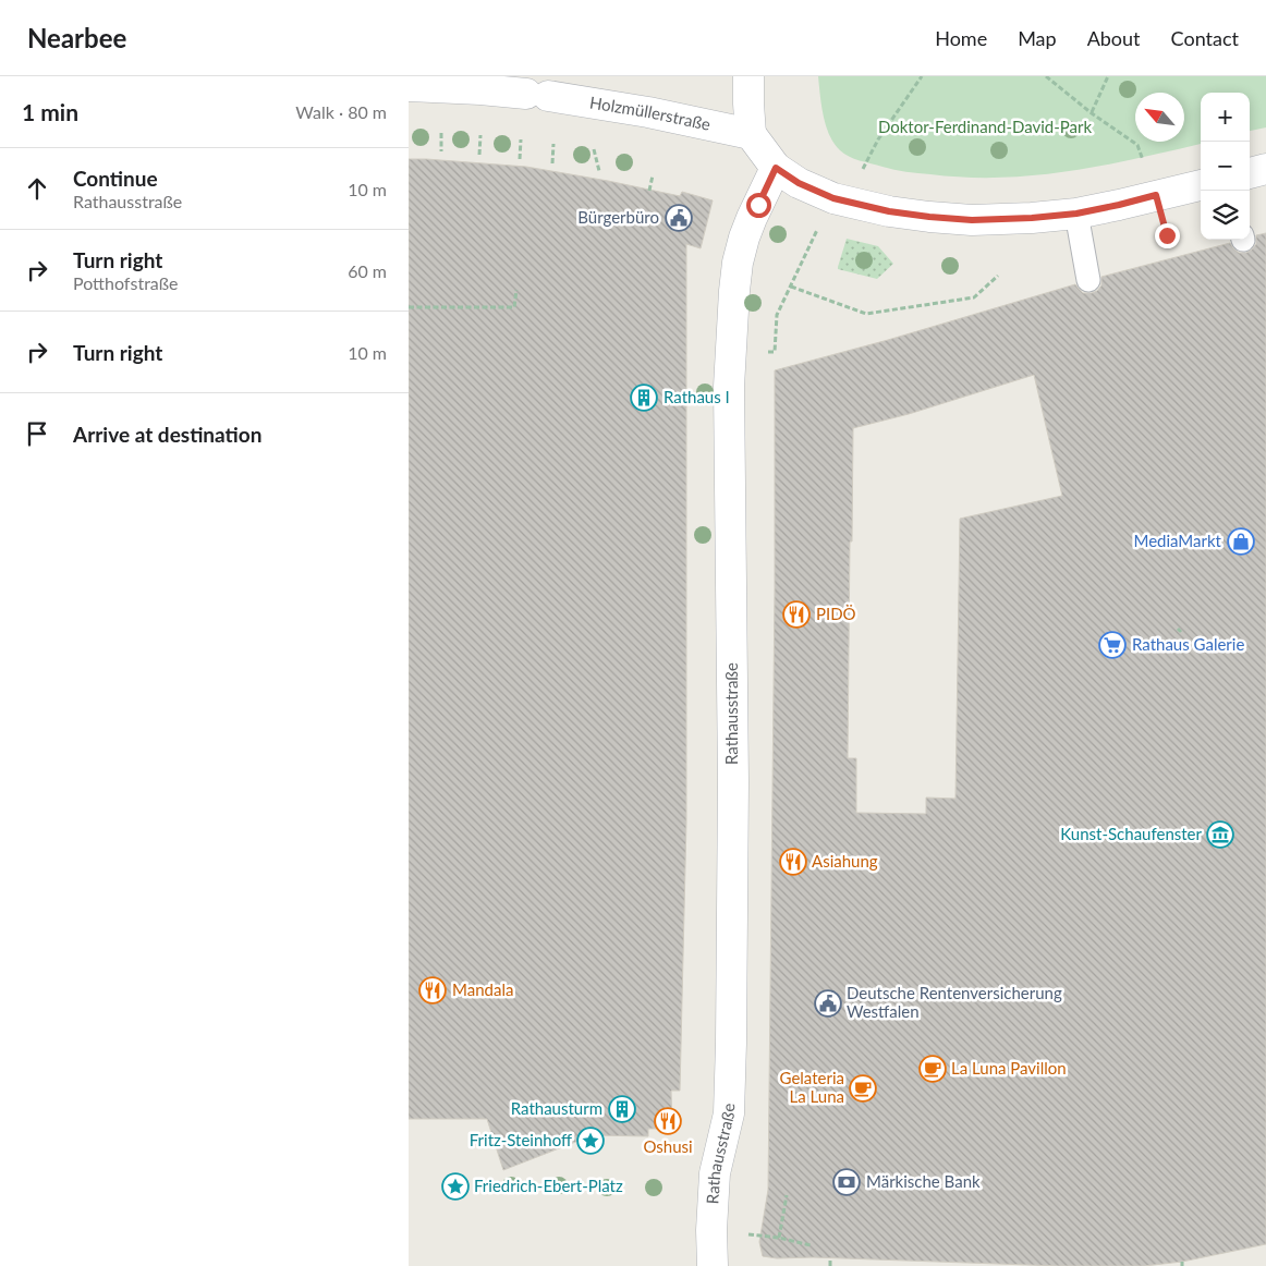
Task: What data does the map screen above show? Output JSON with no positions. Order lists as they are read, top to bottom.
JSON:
{
  "streets": {
    "street": ["Holzmüllerstraße", "Rathausstraße"]
  },
  "parks": ["Doktor-Ferdinand-David-Park"],
  "places": {
    "public building": ["Bürgerbüro", "Deutsche Rentenversicherung Westfalen"],
    "building": ["Rathaus I", "Rathausturm"],
    "shop": ["MediaMarkt"],
    "restaurant": [
      "PIDÖ",
      "Asiahung",
      "Mandala",
      "Oshusi"
    ],
    "supermarket": ["Rathaus Galerie"],
    "museum": ["Kunst-Schaufenster"],
    "cafe": ["La Luna Pavillon", "Gelateria La Luna"],
    "place": ["Fritz-Steinhoff", "Friedrich-Ebert-Platz"],
    "bank": ["Märkische Bank"]
  },
  "north": "top left",
  "page": {
    "header": "Nearbee",
    "nav": [
      "Home",
      "Map",
      "About",
      "Contact"
    ],
    "heading": ["1 min", "Walk · 80 m"],
    "map_buttons": ["+", "−"],
    "list": [
      ["Continue", "Rathausstraße", "10 m"],
      ["Turn right", "Potthofstraße", "60 m"],
      ["Turn right", "10 m"],
      "Arrive at destination"
    ]
  }
}
